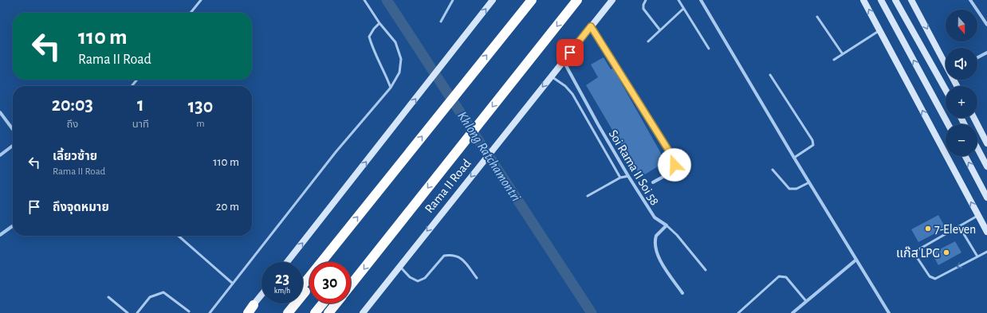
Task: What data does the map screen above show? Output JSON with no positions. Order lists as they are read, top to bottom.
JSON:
{
  "streets": {
    "highway": ["Rama II Road"],
    "street": ["Soi Rama II Soi 58"]
  },
  "crossings": [
    ["Soi Rama II Soi 58", "Rama II Road"]
  ],
  "water": ["Khlong Ratchamontri"],
  "places": ["7-Eleven", "แก๊ส LPG"],
  "north": "bottom",
  "page": {
    "map_buttons": ["+", "−"],
    "turn": ["110 m", "Rama II Road"],
    "eta": [
      "20:03",
      "ถึง",
      "1",
      "นาที",
      "130",
      "m"
    ],
    "list": [
      {
        "name": "เลี้ยวซ้าย",
        "note": "Rama II Road",
        "value": "110 m"
      },
      {
        "name": "ถึงจุดหมาย",
        "value": "20 m"
      }
    ],
    "speed": "23 km/h",
    "limit": "30"
  }
}
